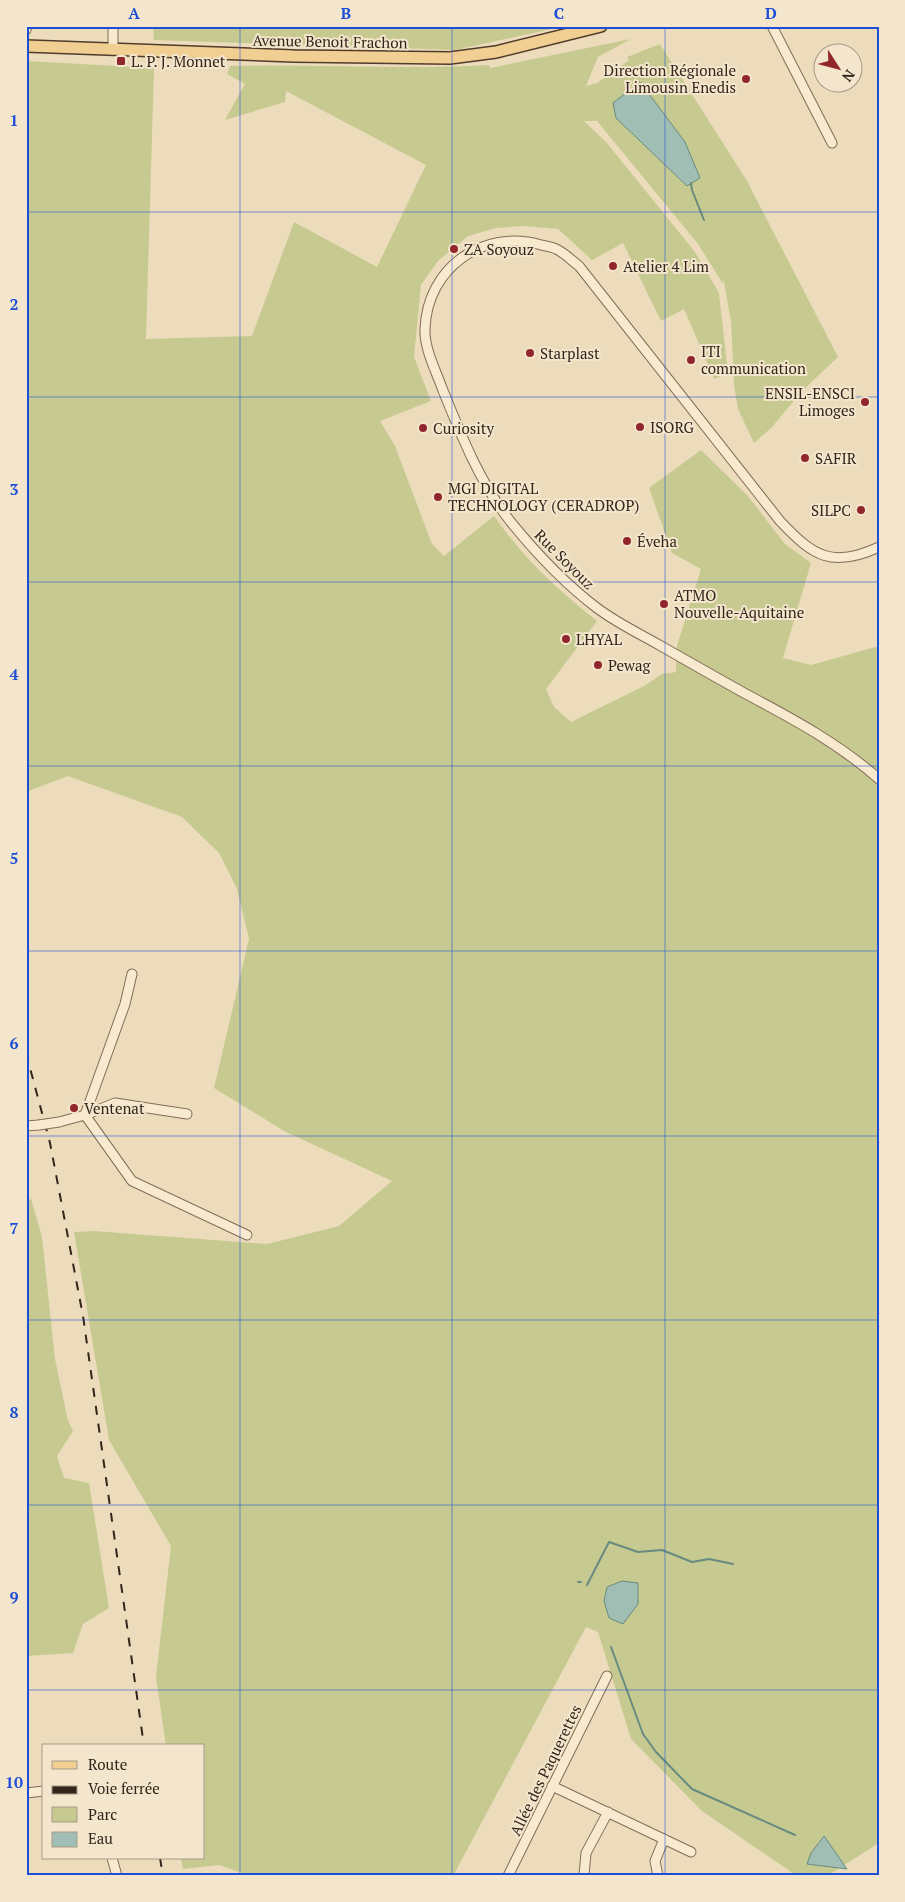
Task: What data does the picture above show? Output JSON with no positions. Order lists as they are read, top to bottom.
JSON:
{
  "streets": {
    "main road": ["Avenue Benoit Frachon"],
    "street": ["Rue Soyouz", "Allée des Paquerettes"]
  },
  "places": {
    "transit": ["L. P. J. Monnet"],
    "other": [
      "Direction Régionale Limousin Enedis",
      "ZA Soyouz",
      "Atelier 4 Lim",
      "Starplast",
      "ITI communication",
      "ENSIL-ENSCI Limoges",
      "ISORG",
      "Curiosity",
      "SAFIR",
      "MGI DIGITAL TECHNOLOGY (CERADROP)",
      "SILPC",
      "Éveha",
      "ATMO Nouvelle-Aquitaine",
      "LHYAL",
      "Pewag",
      "Ventenat"
    ]
  },
  "legend": [
    "Route",
    "Voie ferrée",
    "Parc",
    "Eau"
  ],
  "north": "bottom right",
  "grid": {
    "columns": [
      "A",
      "B",
      "C",
      "D"
    ],
    "rows": [
      "1",
      "2",
      "3",
      "4",
      "5",
      "6",
      "7",
      "8",
      "9",
      "10"
    ]
  }
}
